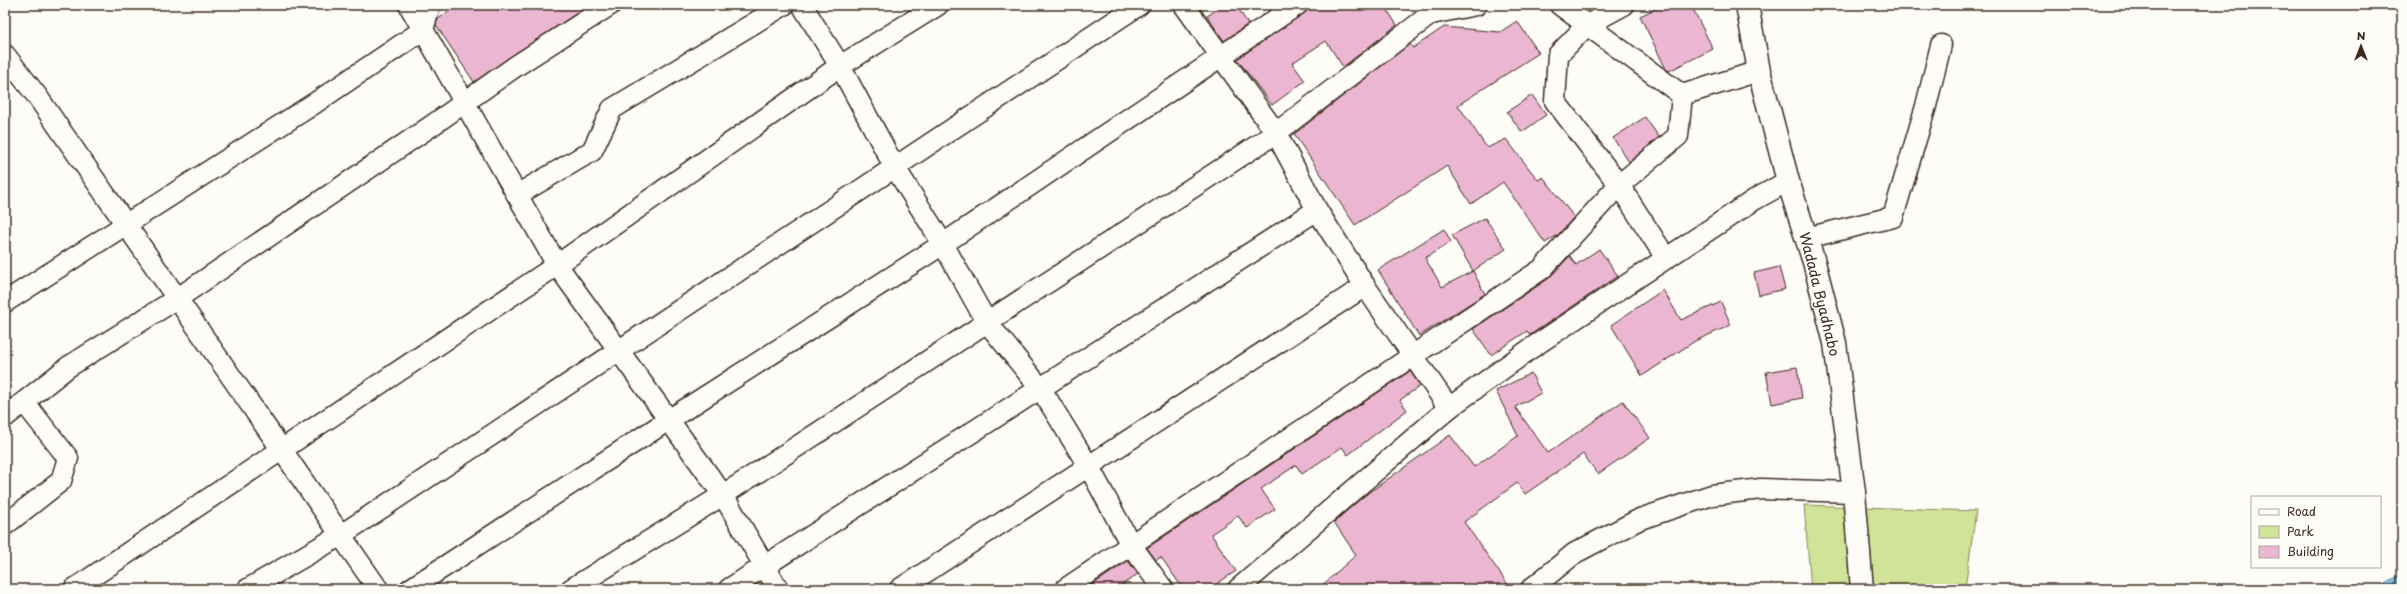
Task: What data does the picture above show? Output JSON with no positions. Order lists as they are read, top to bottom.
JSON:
{
  "streets": {
    "main road": ["Wadada Byadhabo"]
  },
  "legend": ["Road", "Park", "Building"],
  "north": "top"
}
